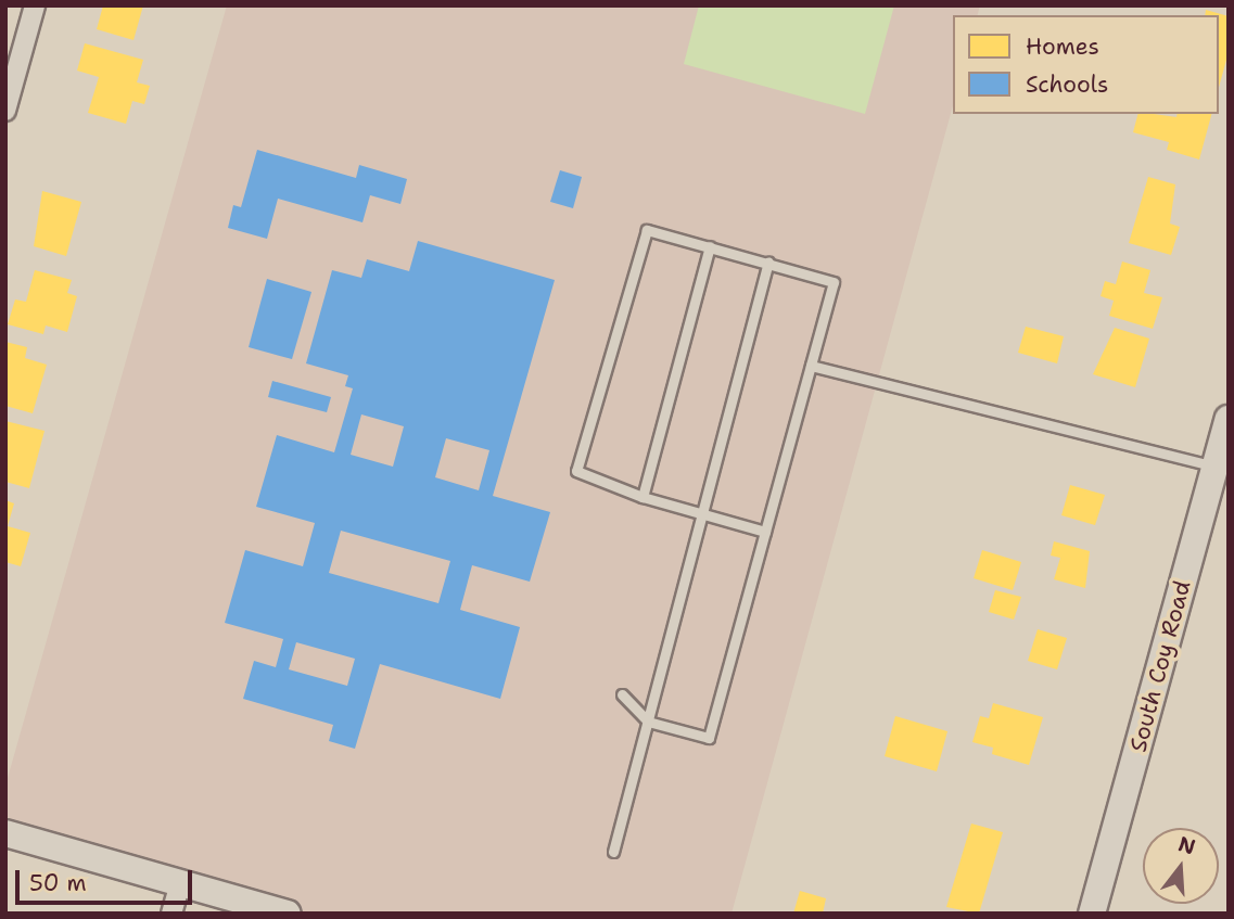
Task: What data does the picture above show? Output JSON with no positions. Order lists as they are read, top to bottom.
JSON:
{
  "streets": {
    "street": ["South Coy Road"]
  },
  "legend": ["Homes", "Schools"],
  "scale_bar": "50 m",
  "north": "top"
}
